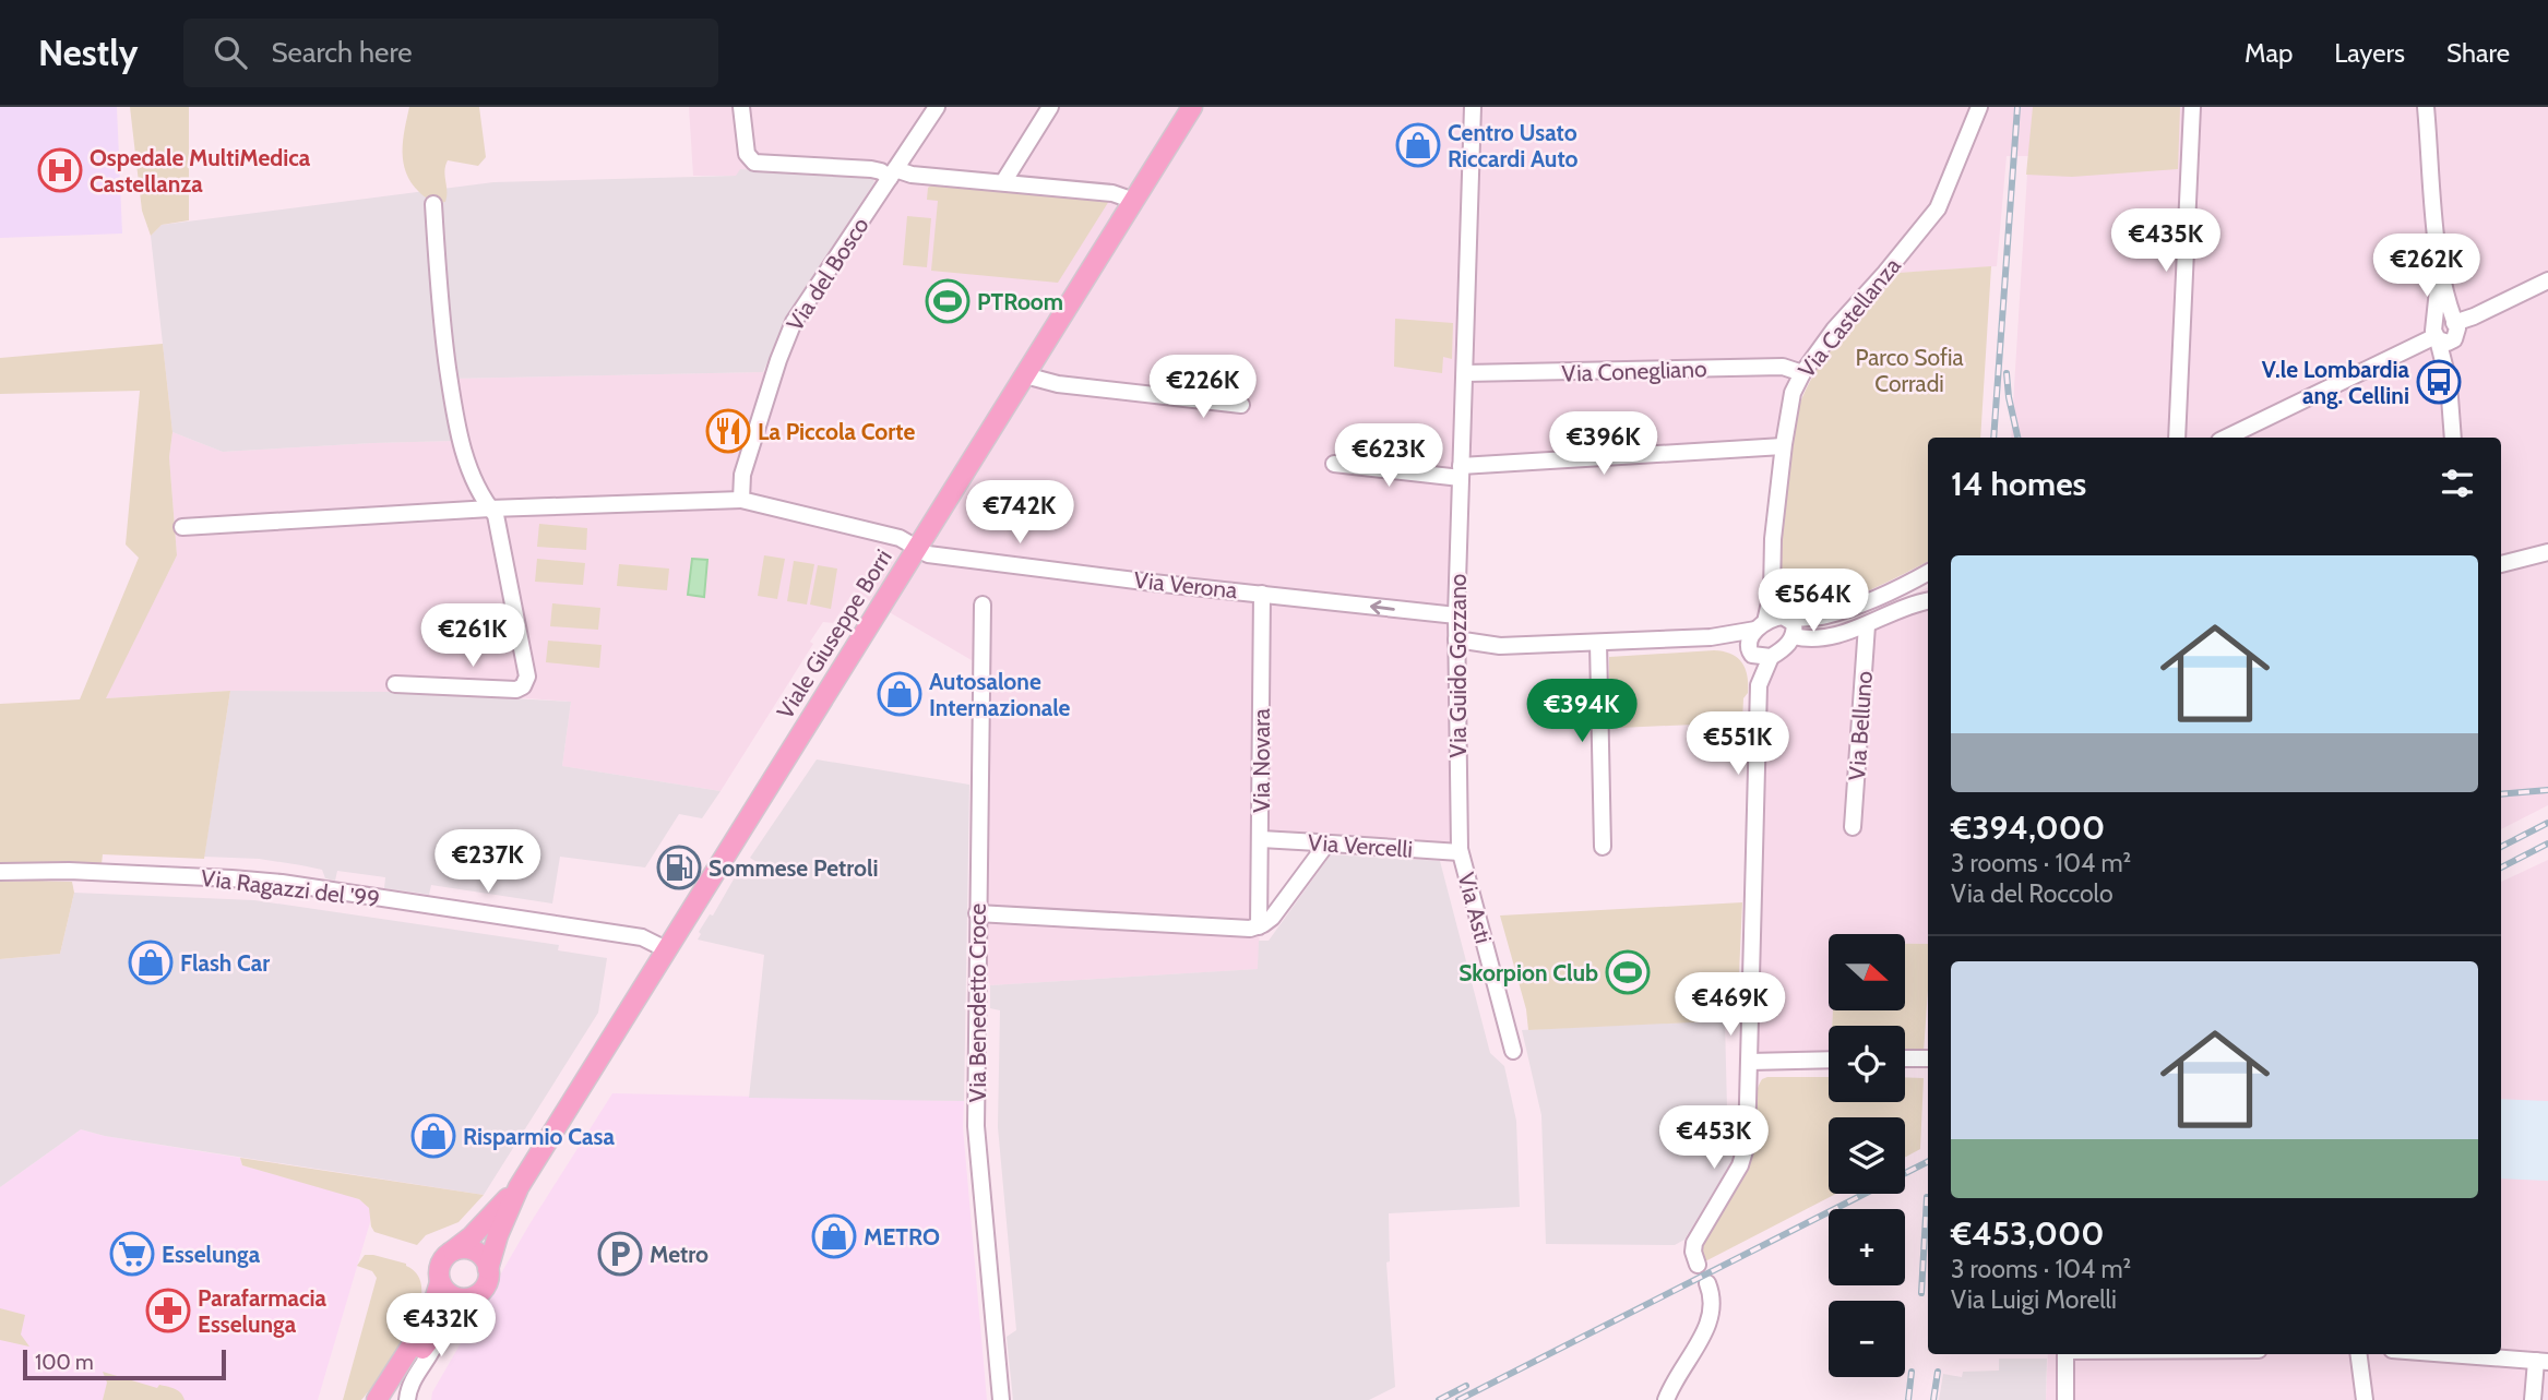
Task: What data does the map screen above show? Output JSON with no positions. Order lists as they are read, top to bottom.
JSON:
{
  "streets": {
    "main road": ["Viale Giuseppe Borri"],
    "street": [
      "Via del Bosco",
      "Via Castellanza",
      "Via Conegliano",
      "Via Verona",
      "Via Guido Gozzano",
      "Via Belluno",
      "Via Novara",
      "Via Vercelli",
      "Via Ragazzi del '99",
      "Via Asti",
      "Via Benedetto Croce"
    ]
  },
  "crossings": [
    ["Via Castellanza", "Via Conegliano"],
    ["Via Conegliano", "Via Guido Gozzano"],
    ["Via Verona", "Viale Giuseppe Borri"],
    ["Via Verona", "Via Guido Gozzano"],
    ["Via Verona", "Via Novara"],
    ["Viale Giuseppe Borri", "Via Ragazzi del '99"],
    ["Via Guido Gozzano", "Via Vercelli"],
    ["Via Guido Gozzano", "Via Asti"],
    ["Via Novara", "Via Vercelli"],
    ["Via Vercelli", "Via Asti"]
  ],
  "one_way": ["Via Verona"],
  "parks": ["Parco Sofia Corradi"],
  "places": {
    "shop": [
      "Centro Usato Riccardi Auto",
      "Autosalone Internazionale",
      "Flash Car",
      "Risparmio Casa",
      "METRO"
    ],
    "hospital": ["Ospedale MultiMedica Castellanza"],
    "sports": ["PTRoom", "Skorpion Club"],
    "bus stop": ["V.le Lombardia ang. Cellini"],
    "restaurant": ["La Piccola Corte"],
    "fuel station": ["Sommese Petroli"],
    "supermarket": ["Esselunga"],
    "parking": ["Metro"],
    "pharmacy": ["Parafarmacia Esselunga"]
  },
  "scale_bar": "100 m",
  "north": "right",
  "page": {
    "header": "Nestly",
    "search": "Search here",
    "nav": ["Map", "Layers", "Share"],
    "price": [
      "€435K",
      "€262K",
      "€226K",
      "€396K",
      "€623K",
      "€742K",
      "€564K",
      "€261K",
      "€394K",
      "€551K",
      "€237K",
      "€469K",
      "€453K",
      "€432K"
    ],
    "heading": "14 homes",
    "list": [
      {
        "name": "€394,000",
        "note": "3 rooms · 104 m² · Via del Roccolo"
      },
      {
        "name": "€453,000",
        "note": "3 rooms · 104 m² · Via Luigi Morelli"
      }
    ],
    "map_buttons": ["+", "−"],
    "scale": "100 m"
  }
}
